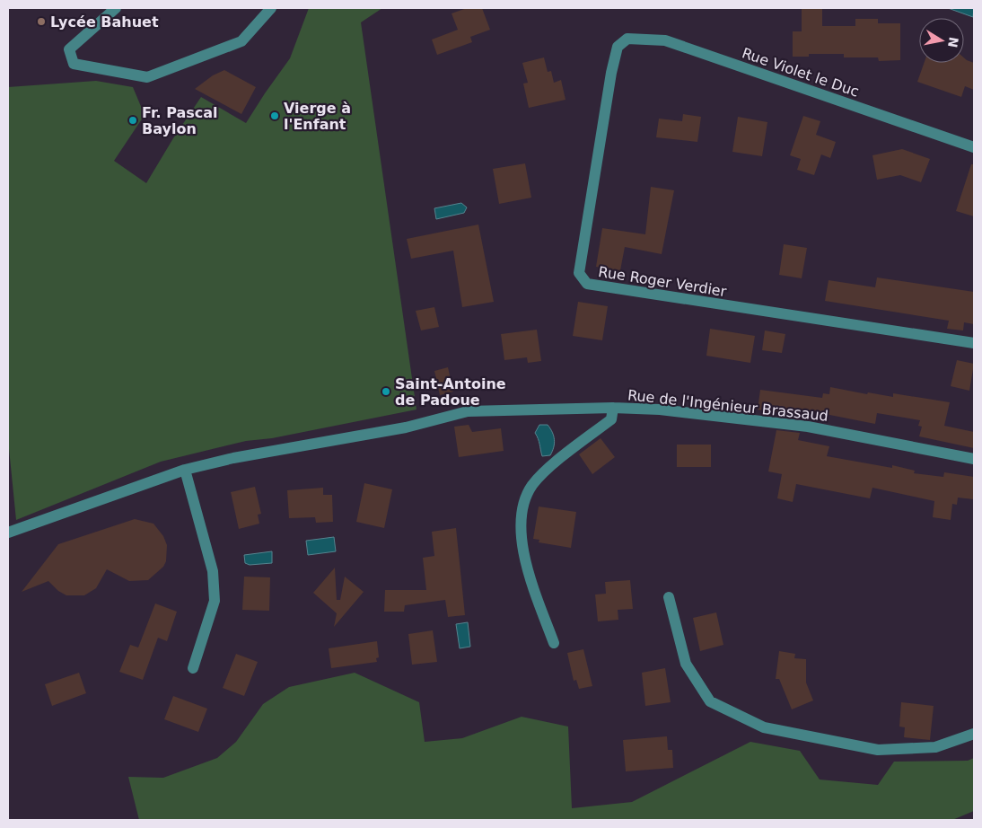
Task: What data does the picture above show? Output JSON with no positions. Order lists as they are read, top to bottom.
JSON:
{
  "streets": {
    "street": ["Rue Violet le Duc", "Rue Roger Verdier", "Rue de l'Ingénieur Brassaud"]
  },
  "crossings": [
    ["Rue Violet le Duc", "Rue Roger Verdier"]
  ],
  "places": [
    "Lycée Bahuet",
    "Vierge à l'Enfant",
    "Fr. Pascal Baylon",
    "Saint-Antoine de Padoue"
  ],
  "north": "right"
}
